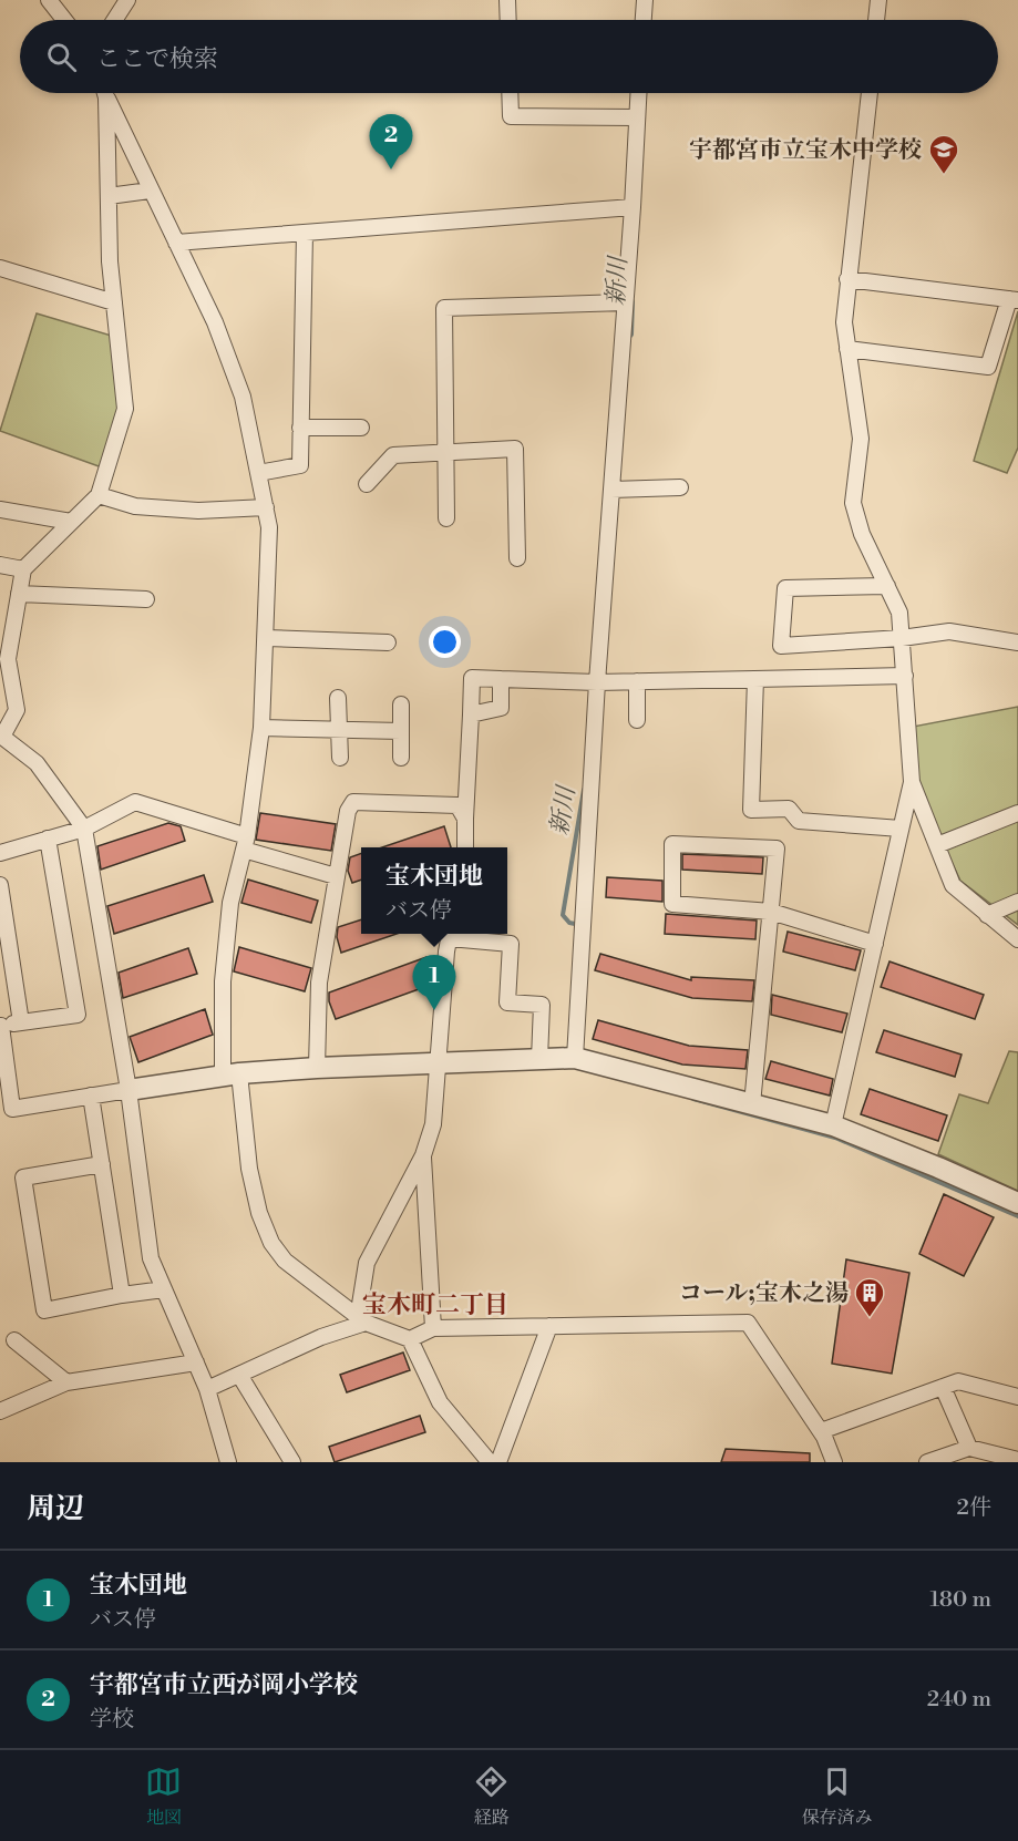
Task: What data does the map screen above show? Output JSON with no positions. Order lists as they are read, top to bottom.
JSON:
{
  "districts": ["宝木町二丁目"],
  "water": ["新川"],
  "places": {
    "school or university": ["宇都宮市立宝木中学校"],
    "building": ["コール;宝木之湯"]
  },
  "page": {
    "search": "ここで検索",
    "pins": ["2", "1"],
    "popup": ["宝木団地", "バス停"],
    "heading": ["周辺", "2件"],
    "list": [
      {
        "mark": "1",
        "name": "宝木団地",
        "note": "バス停",
        "value": "180 m"
      },
      {
        "mark": "2",
        "name": "宇都宮市立西が岡小学校",
        "note": "学校",
        "value": "240 m"
      }
    ],
    "nav": ["地図", "経路", "保存済み"]
  }
}
